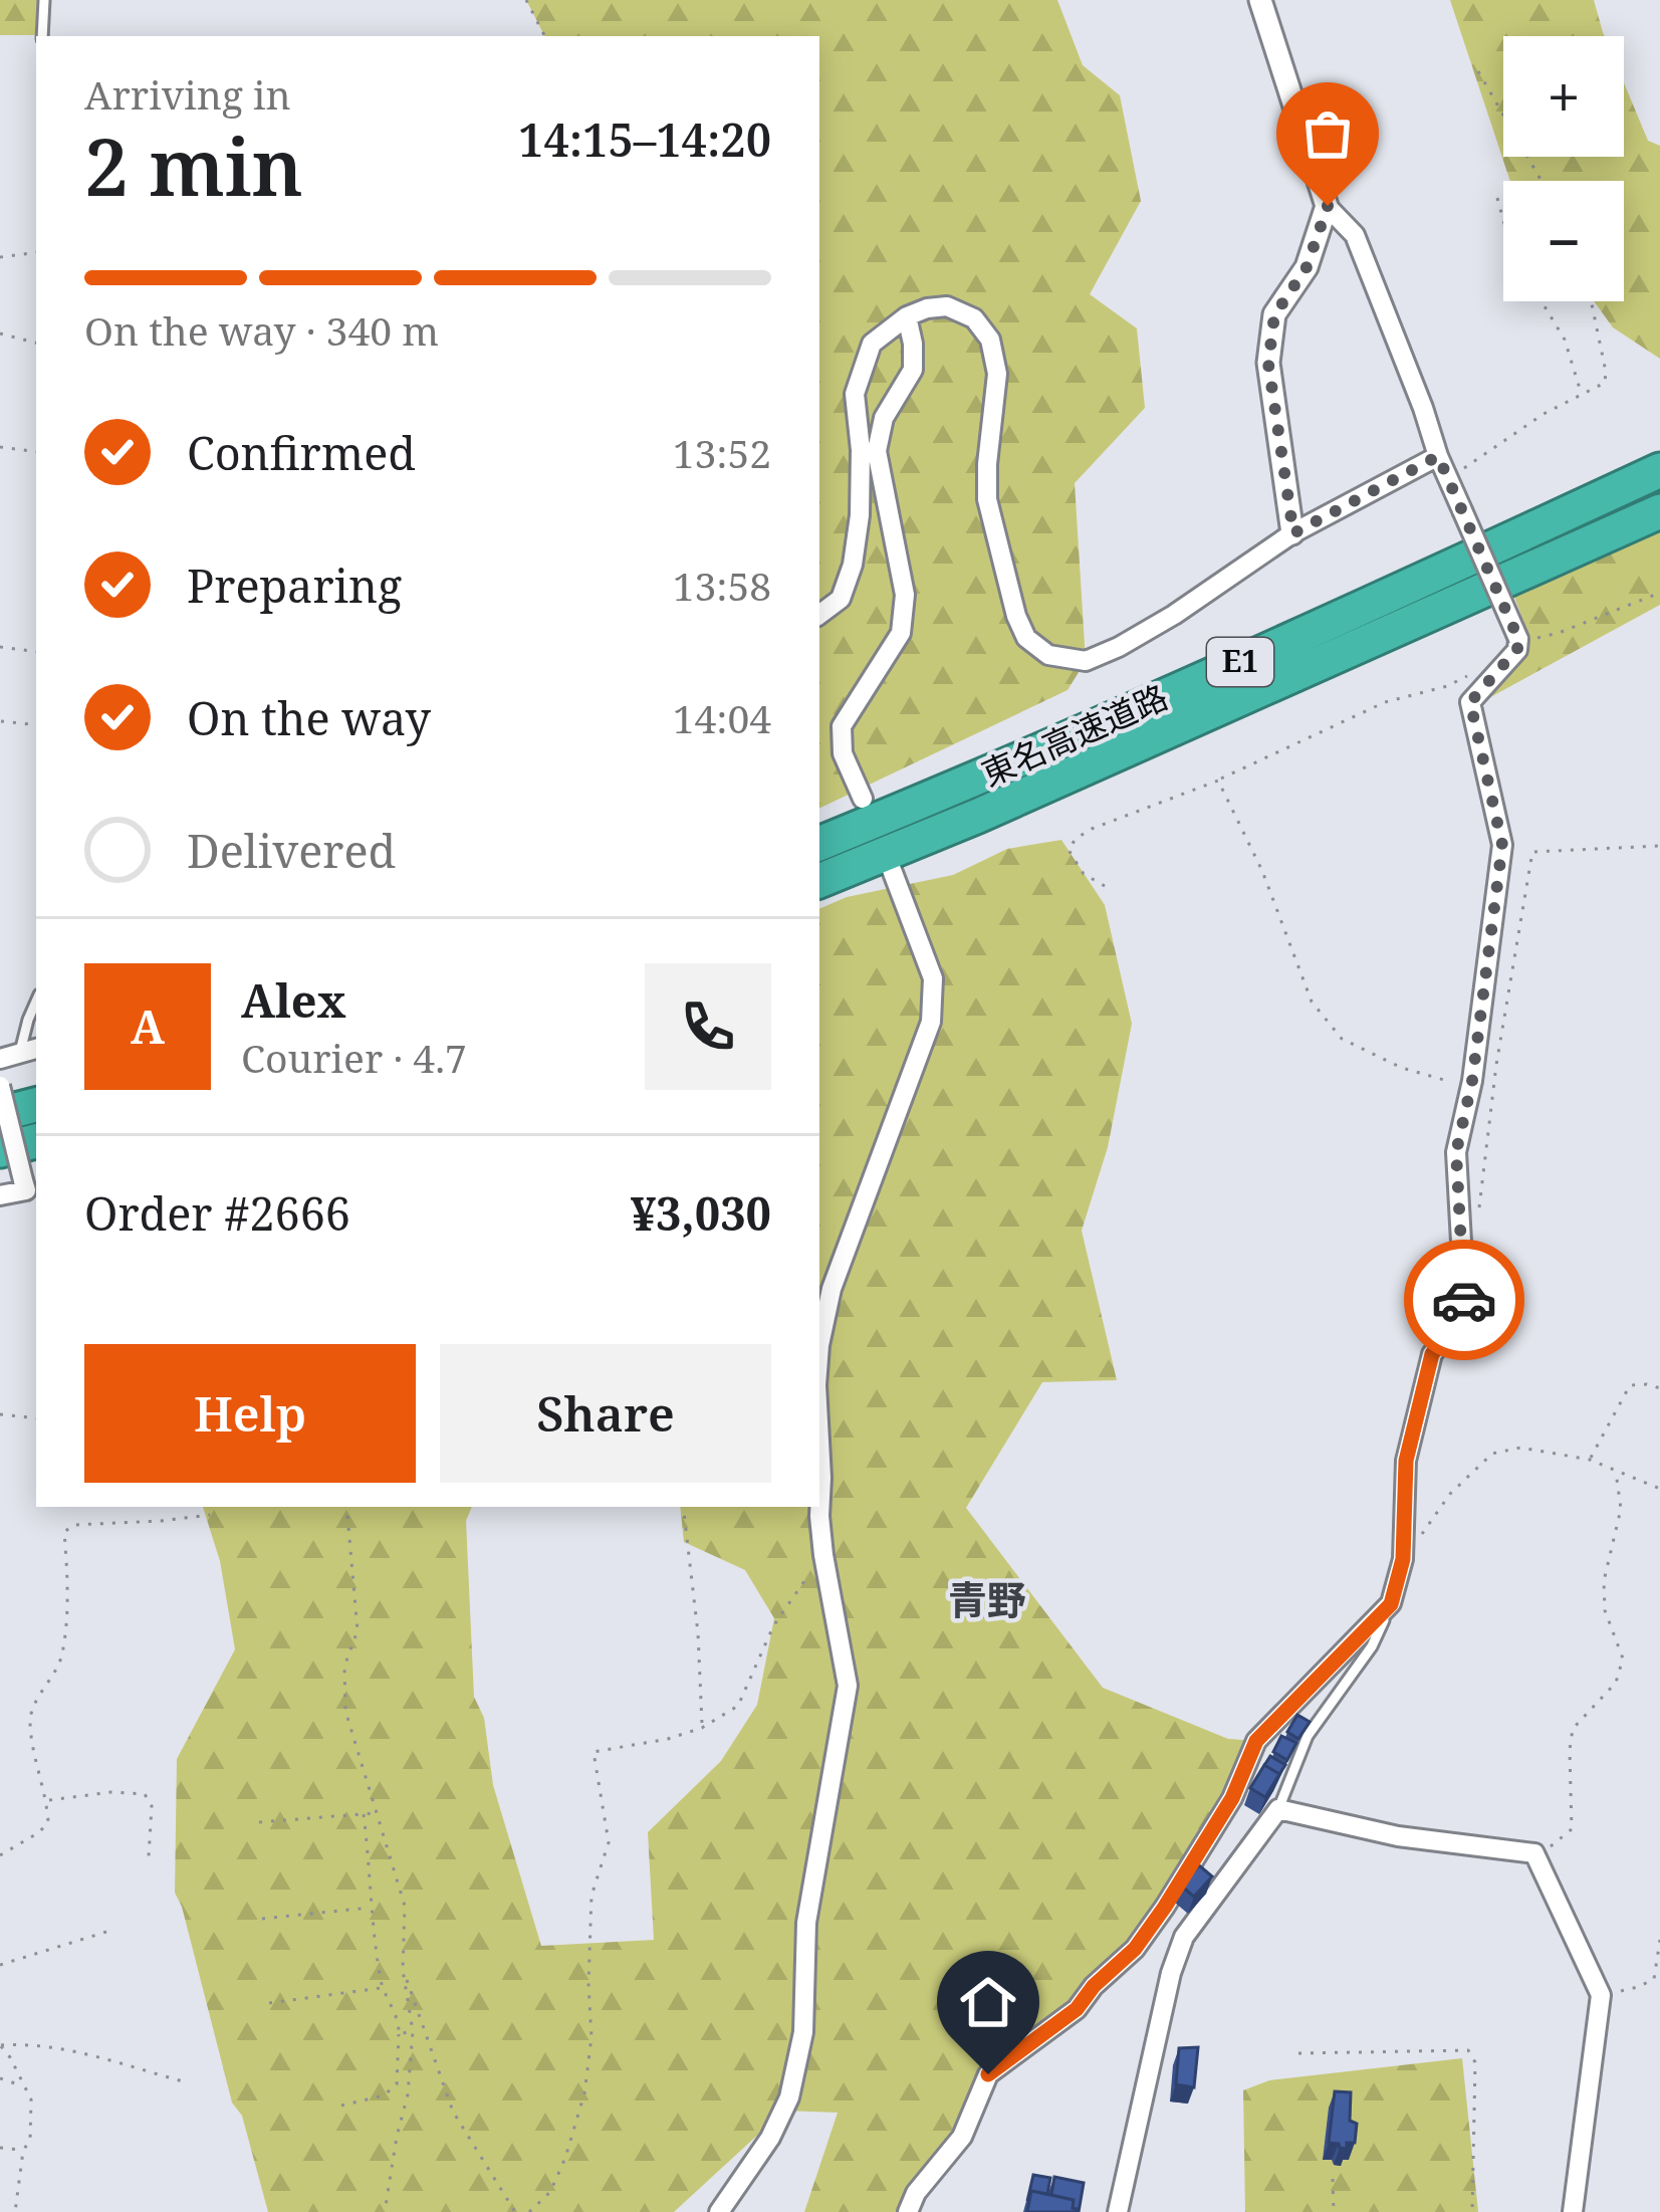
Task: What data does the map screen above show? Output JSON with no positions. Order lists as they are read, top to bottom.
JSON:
{
  "streets": {
    "highway": ["E1", "東名高速道路"]
  },
  "districts": ["青野"],
  "page": {
    "map_buttons": ["+", "−"],
    "heading": ["2 min", "Arriving in", "14:15–14:20"],
    "panel": [
      "Alex",
      "Courier · 4.7",
      "Order #2666",
      "¥3,030"
    ],
    "bar": "On the way · 340 m",
    "list": [
      ["Confirmed", "13:52"],
      ["Preparing", "13:58"],
      ["On the way", "14:04"],
      "Delivered"
    ],
    "round": "A",
    "buttons": ["Help", "Share"]
  }
}
